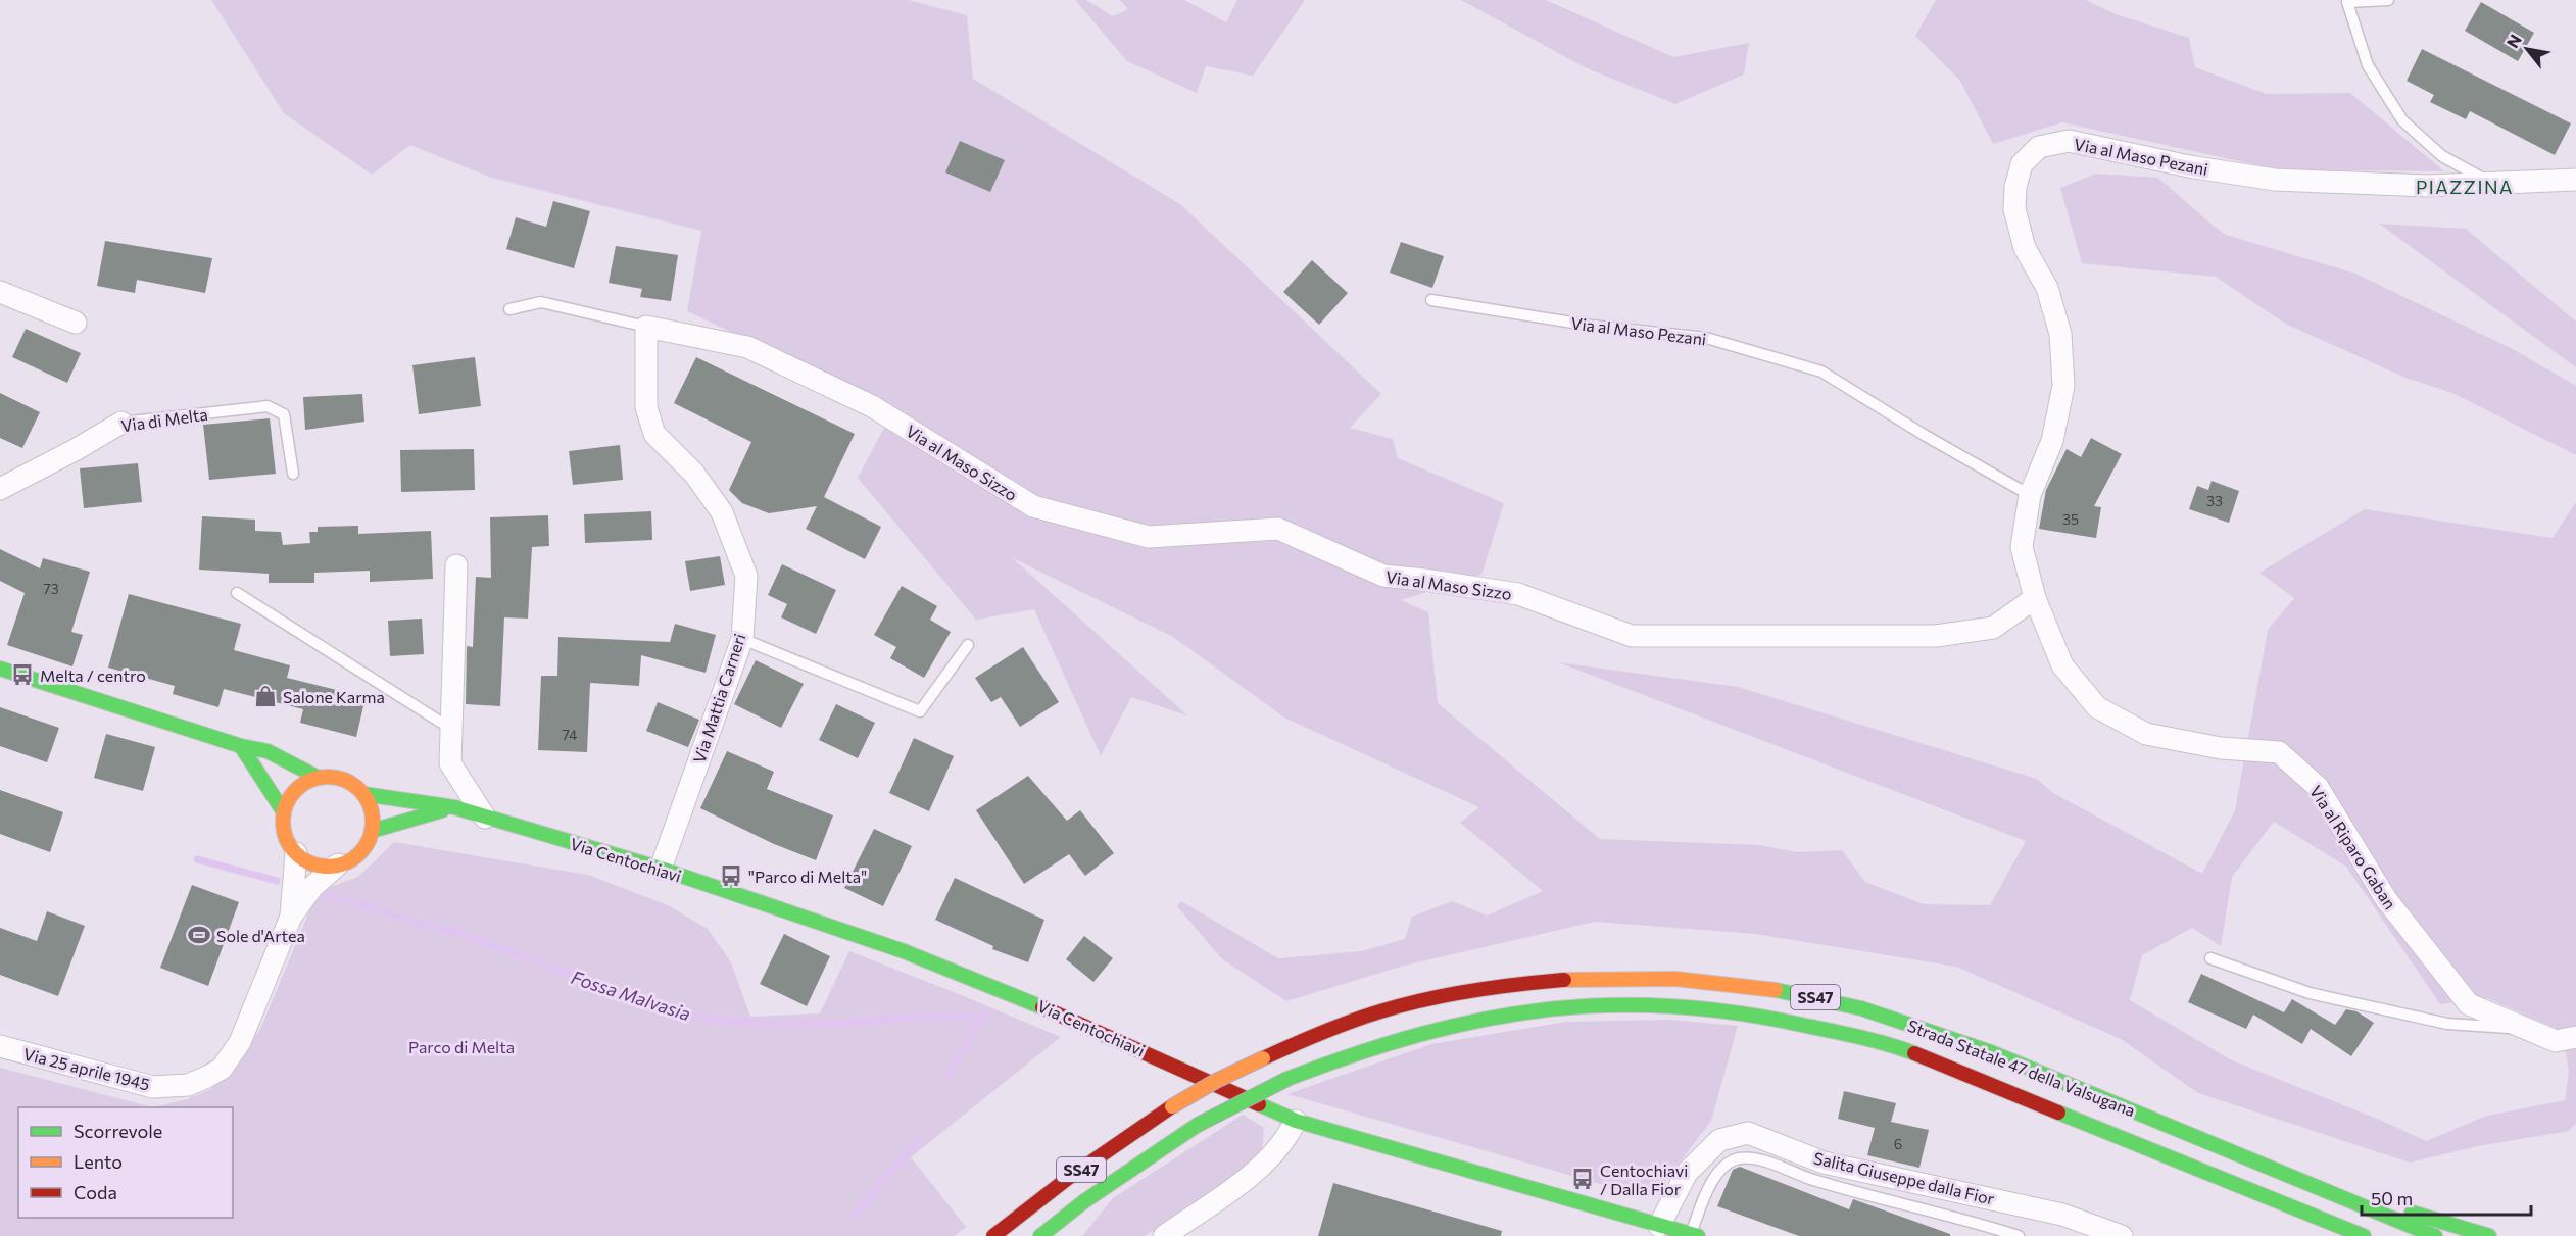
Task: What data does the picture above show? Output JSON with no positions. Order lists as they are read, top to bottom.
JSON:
{
  "streets": {
    "main road": ["Via Centochiavi", "SS47", "Strada Statale 47 della Valsugana"],
    "street": [
      "Via al Maso Pezani",
      "Via di Melta",
      "Via al Maso Sizzo",
      "Via Mattia Carneri",
      "Via al Riparo Gaban",
      "Via 25 aprile 1945",
      "Salita Giuseppe dalla Fior"
    ]
  },
  "crossings": [
    ["Via al Maso Pezani", "Via al Maso Sizzo"],
    ["Via al Maso Pezani", "Via al Riparo Gaban"],
    ["Via al Maso Sizzo", "Via Mattia Carneri"],
    ["Via al Maso Sizzo", "Via al Riparo Gaban"],
    ["Via Mattia Carneri", "Via Centochiavi"],
    ["Via Centochiavi", "Via 25 aprile 1945"],
    ["Via Centochiavi", "Salita Giuseppe dalla Fior"]
  ],
  "districts": ["PIAZZINA"],
  "water": ["Fossa Malvasia"],
  "parks": ["Parco di Melta"],
  "places": {
    "bus stop": ["Melta / centro", "\"Parco di Melta\"", "Centochiavi / Dalla Fior"],
    "shop": ["Salone Karma"],
    "sports": ["Sole d'Artea"]
  },
  "house_numbers": [
    "33",
    "35",
    "73",
    "74",
    "6"
  ],
  "legend": ["Scorrevole", "Lento", "Coda"],
  "scale_bar": "50 m",
  "north": "top left"
}
